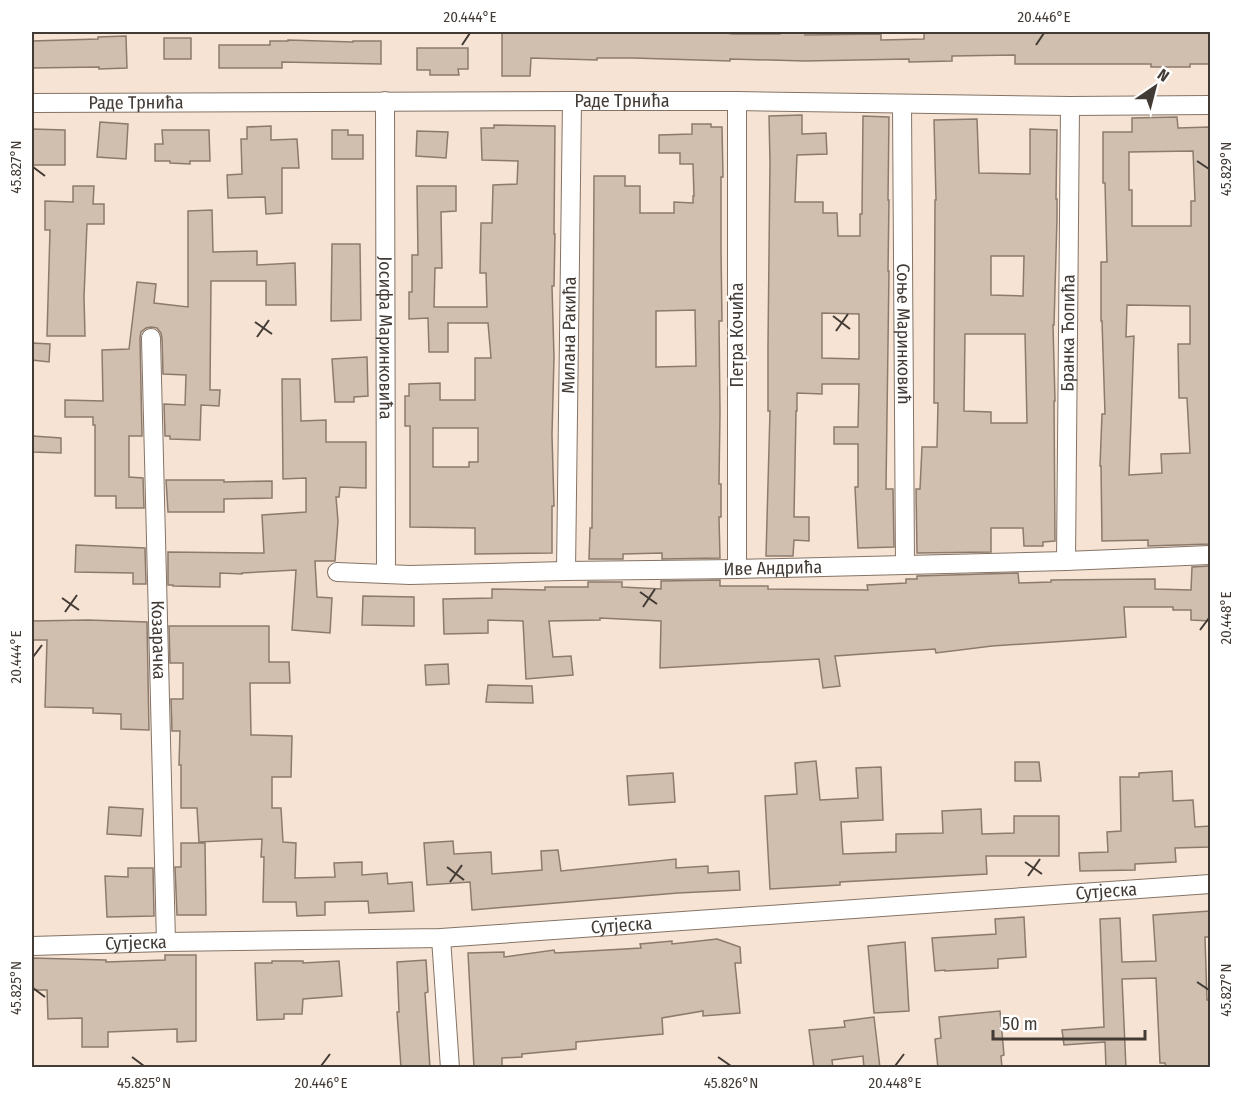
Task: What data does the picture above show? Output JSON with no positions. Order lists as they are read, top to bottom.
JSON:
{
  "streets": {
    "street": [
      "Раде Трнића",
      "Соње Маринковић",
      "Бранка Ћопића",
      "Петра Кочића",
      "Милана Ракића",
      "Јосифа Маринковића",
      "Иве Андрића",
      "Козарачка",
      "Сутјеска"
    ]
  },
  "crossings": [
    ["Раде Трнића", "Соње Маринковић"],
    ["Раде Трнића", "Бранка Ћопића"],
    ["Раде Трнића", "Петра Кочића"],
    ["Раде Трнића", "Милана Ракића"],
    ["Раде Трнића", "Јосифа Маринковића"],
    ["Соње Маринковић", "Иве Андрића"],
    ["Бранка Ћопића", "Иве Андрића"],
    ["Петра Кочића", "Иве Андрића"],
    ["Милана Ракића", "Иве Андрића"],
    ["Јосифа Маринковића", "Иве Андрића"],
    ["Козарачка", "Сутјеска"]
  ],
  "scale_bar": "50 m",
  "north": "top right",
  "coordinates": [
    "20.444°E",
    "20.446°E",
    "45.827°N",
    "45.829°N",
    "20.448°E",
    "45.825°N",
    "45.826°N"
  ]
}
